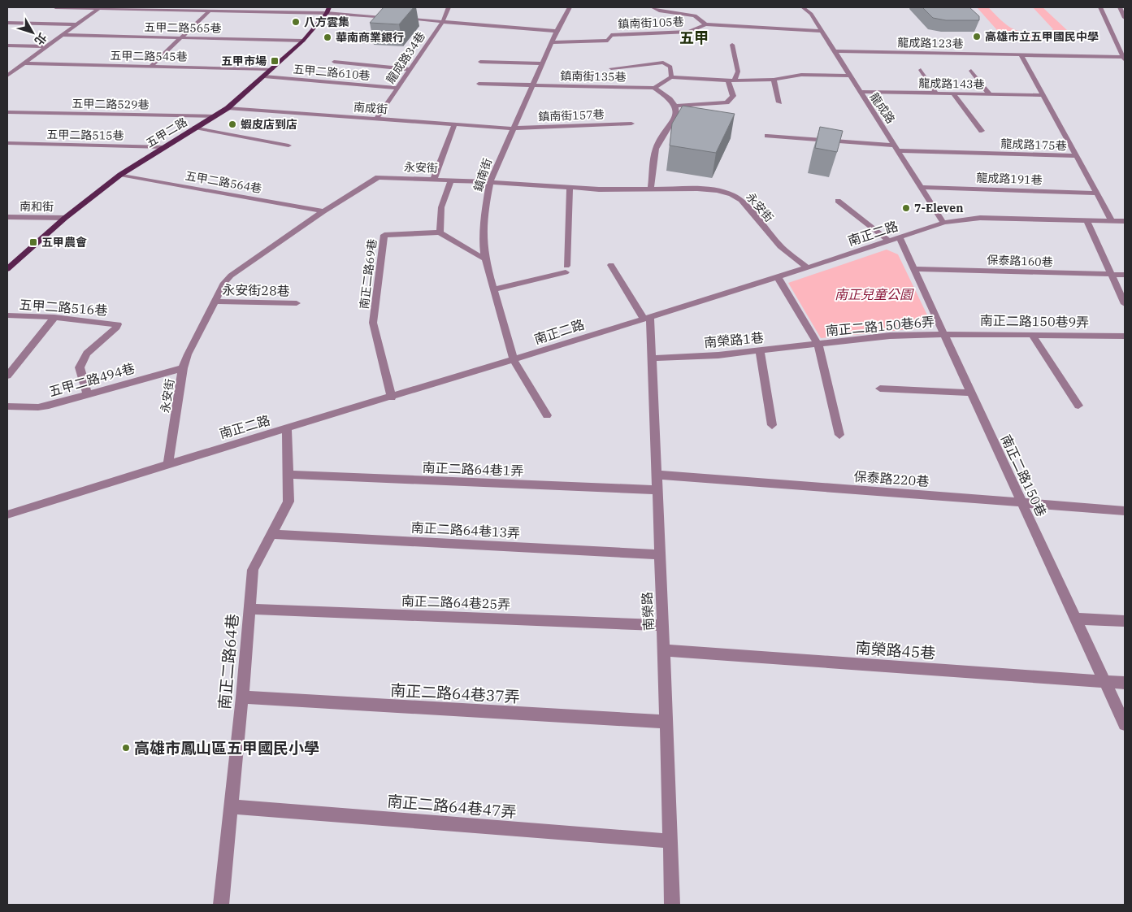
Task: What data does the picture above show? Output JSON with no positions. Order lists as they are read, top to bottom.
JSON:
{
  "streets": {
    "main road": ["五甲二路"],
    "street": [
      "鎮南街105巷",
      "五甲二路565巷",
      "龍成路123巷",
      "五甲二路545巷",
      "龍成路34巷",
      "五甲二路610巷",
      "鎮南街135巷",
      "龍成路143巷",
      "五甲二路529巷",
      "南成街",
      "龍成路",
      "鎮南街157巷",
      "五甲二路515巷",
      "龍成路175巷",
      "永安街",
      "鎮南街",
      "龍成路191巷",
      "五甲二路564巷",
      "南和街",
      "南正二路",
      "保泰路160巷",
      "南正二路69巷",
      "永安街28巷",
      "五甲二路516巷",
      "南正二路150巷9弄",
      "南正二路150巷6弄",
      "南榮路1巷",
      "五甲二路494巷",
      "南正二路64巷1弄",
      "南正二路150巷",
      "保泰路220巷",
      "南正二路64巷13弄",
      "南正二路64巷25弄",
      "南榮路",
      "南榮路45巷",
      "南正二路64巷",
      "南正二路64巷37弄",
      "南正二路64巷47弄"
    ]
  },
  "crossings": [
    ["鎮南街105巷", "鎮南街"],
    ["五甲二路565巷", "五甲二路"],
    ["龍成路123巷", "龍成路"],
    ["龍成路123巷", "龍成路175巷"],
    ["五甲二路545巷", "五甲二路"],
    ["龍成路34巷", "五甲二路610巷"],
    ["龍成路34巷", "南成街"],
    ["五甲二路610巷", "五甲二路"],
    ["鎮南街135巷", "鎮南街"],
    ["龍成路143巷", "龍成路"],
    ["龍成路143巷", "龍成路175巷"],
    ["五甲二路529巷", "五甲二路"],
    ["南成街", "鎮南街157巷"],
    ["南成街", "五甲二路"],
    ["南成街", "鎮南街"],
    ["龍成路", "龍成路175巷"],
    ["龍成路", "龍成路191巷"],
    ["龍成路", "南正二路"],
    ["鎮南街157巷", "鎮南街"],
    ["五甲二路", "五甲二路515巷"],
    ["五甲二路", "五甲二路564巷"],
    ["五甲二路", "南和街"],
    ["永安街", "鎮南街"],
    ["永安街", "五甲二路564巷"],
    ["永安街", "南正二路"],
    ["永安街", "永安街28巷"],
    ["永安街", "五甲二路494巷"],
    ["鎮南街", "南正二路"],
    ["南正二路", "南正二路69巷"],
    ["南正二路", "南正二路150巷"],
    ["南正二路", "南榮路"],
    ["南正二路", "南正二路64巷"],
    ["保泰路160巷", "南正二路150巷"],
    ["五甲二路516巷", "五甲二路494巷"],
    ["南正二路150巷9弄", "南正二路150巷6弄"],
    ["南正二路150巷9弄", "南正二路150巷"],
    ["南正二路150巷6弄", "南榮路1巷"],
    ["南正二路150巷6弄", "南正二路150巷"],
    ["南榮路1巷", "南榮路"],
    ["南正二路64巷1弄", "南榮路"],
    ["南正二路64巷1弄", "南正二路64巷"],
    ["南正二路150巷", "保泰路220巷"],
    ["南正二路150巷", "南榮路45巷"],
    ["保泰路220巷", "南榮路"],
    ["南正二路64巷13弄", "南榮路"],
    ["南正二路64巷13弄", "南正二路64巷"],
    ["南正二路64巷25弄", "南榮路"],
    ["南正二路64巷25弄", "南正二路64巷"],
    ["南榮路", "南榮路45巷"],
    ["南榮路", "南正二路64巷37弄"],
    ["南榮路", "南正二路64巷47弄"],
    ["南正二路64巷", "南正二路64巷37弄"],
    ["南正二路64巷", "南正二路64巷47弄"]
  ],
  "districts": ["五甲"],
  "parks": ["南正兒童公園"],
  "places": {
    "other": [
      "八方雲集",
      "高雄市立五甲國民中學",
      "華南商業銀行",
      "蝦皮店到店",
      "7-Eleven",
      "高雄市鳳山區五甲國民小學"
    ],
    "transit": ["五甲市場", "五甲農會"]
  },
  "north": "bottom right"
}
